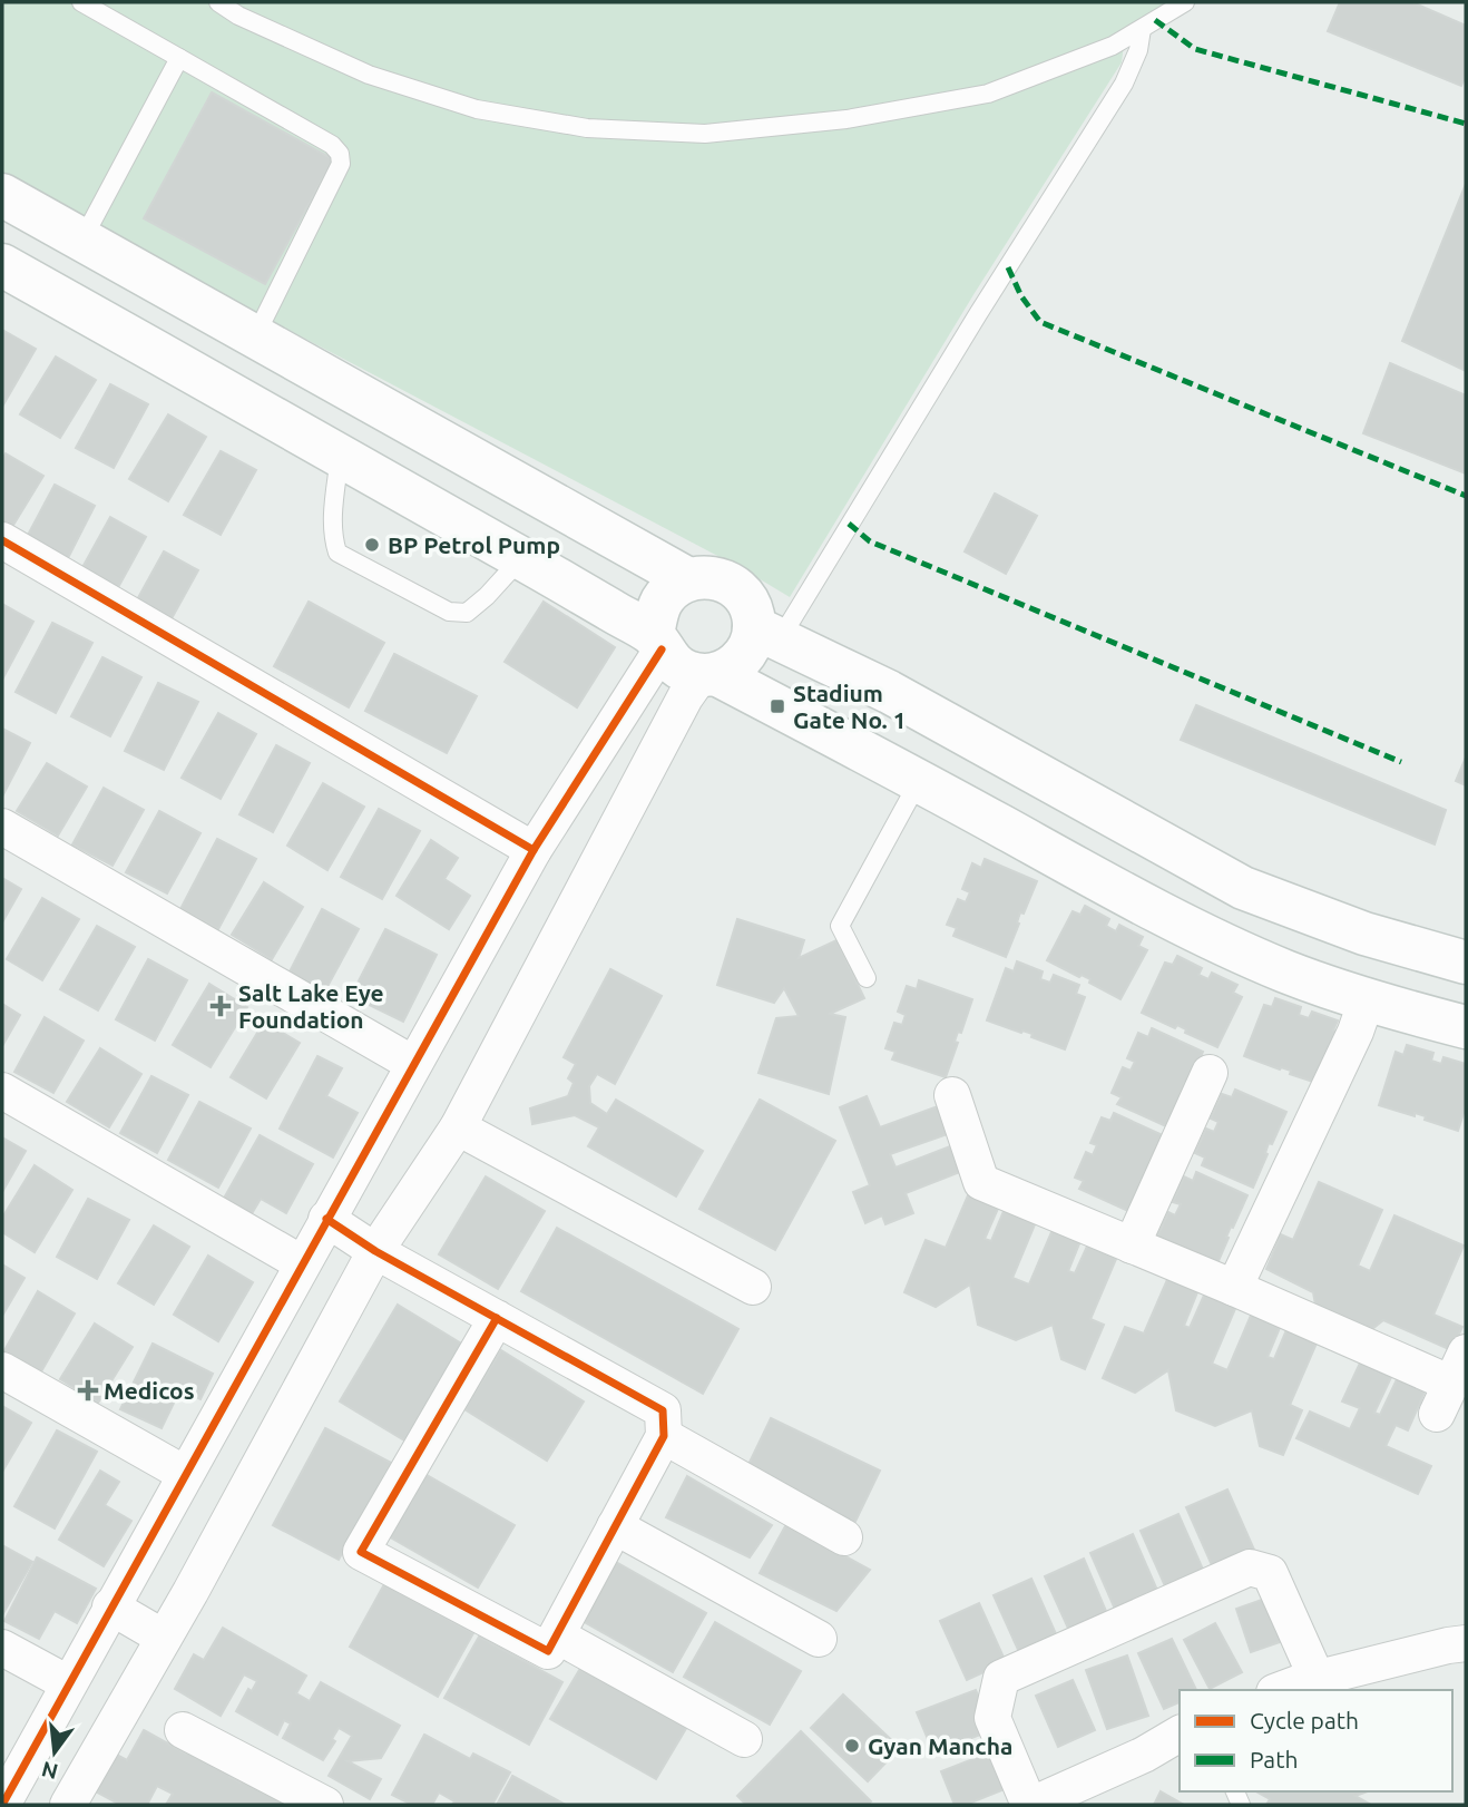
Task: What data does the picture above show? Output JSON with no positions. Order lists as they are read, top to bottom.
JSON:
{
  "places": {
    "other": ["BP Petrol Pump", "Gyan Mancha"],
    "transit": ["Stadium Gate No. 1"],
    "health": ["Salt Lake Eye Foundation", "Medicos"]
  },
  "legend": ["Cycle path", "Path"],
  "north": "bottom"
}
